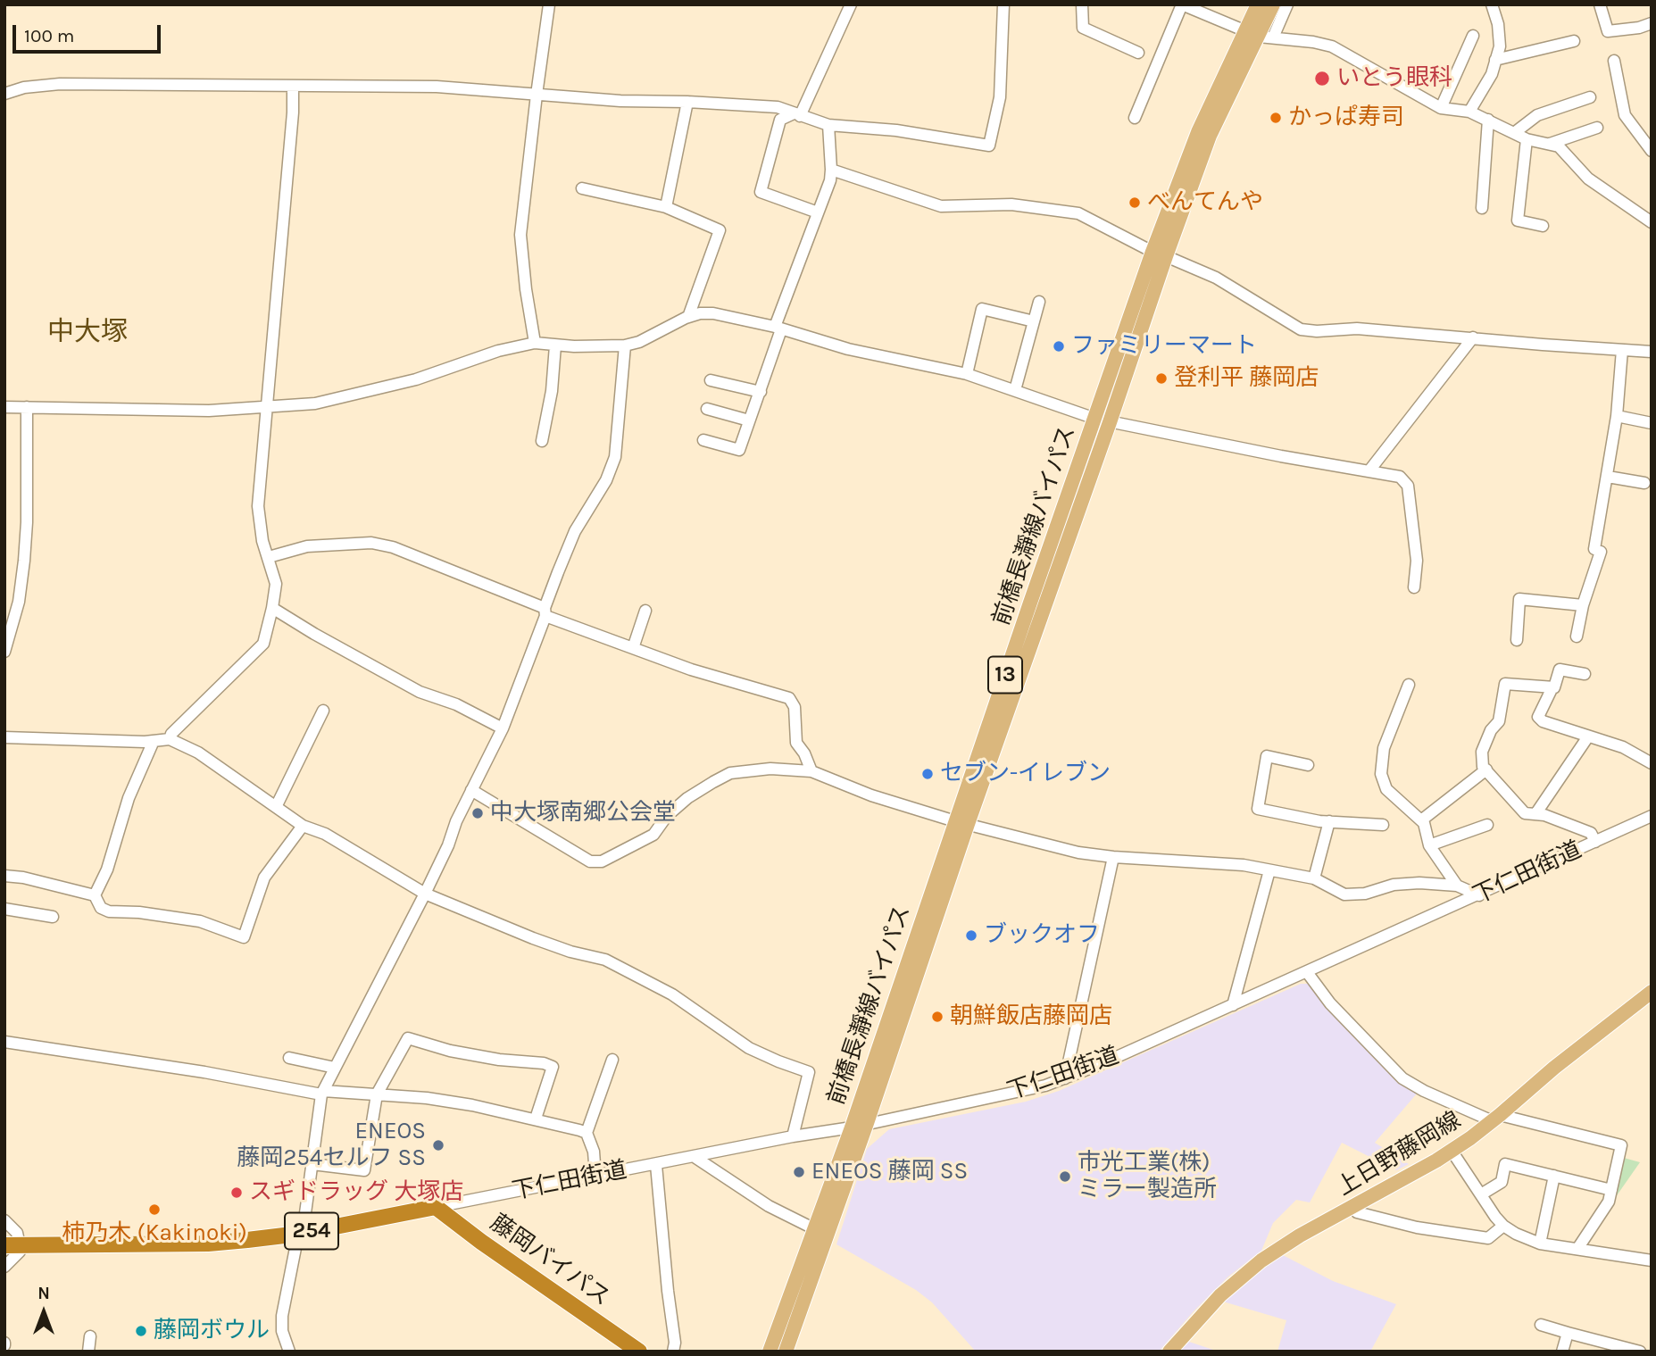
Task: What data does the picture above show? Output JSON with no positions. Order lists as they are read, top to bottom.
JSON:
{
  "streets": {
    "highway": ["254", "藤岡バイパス"],
    "main road": ["前橋長瀞線バイパス", "13", "上日野藤岡線"],
    "street": ["下仁田街道"]
  },
  "crossings": [
    ["前橋長瀞線バイパス", "下仁田街道"],
    ["下仁田街道", "254"],
    ["下仁田街道", "藤岡バイパス"],
    ["254", "藤岡バイパス"]
  ],
  "districts": ["中大塚"],
  "places": [
    "いとう眼科",
    "かっぱ寿司",
    "べんてんや",
    "ファミリーマート",
    "登利平 藤岡店",
    "セブン-イレブン",
    "中大塚南郷公会堂",
    "ブックオフ",
    "朝鮮飯店藤岡店",
    "ENEOS 藤岡254セルフ SS",
    "ENEOS 藤岡 SS",
    "市光工業(株) ミラー製造所",
    "スギドラッグ 大塚店",
    "柿乃木 (Kakinoki)",
    "藤岡ボウル"
  ],
  "scale_bar": "100 m",
  "north": "top"
}
